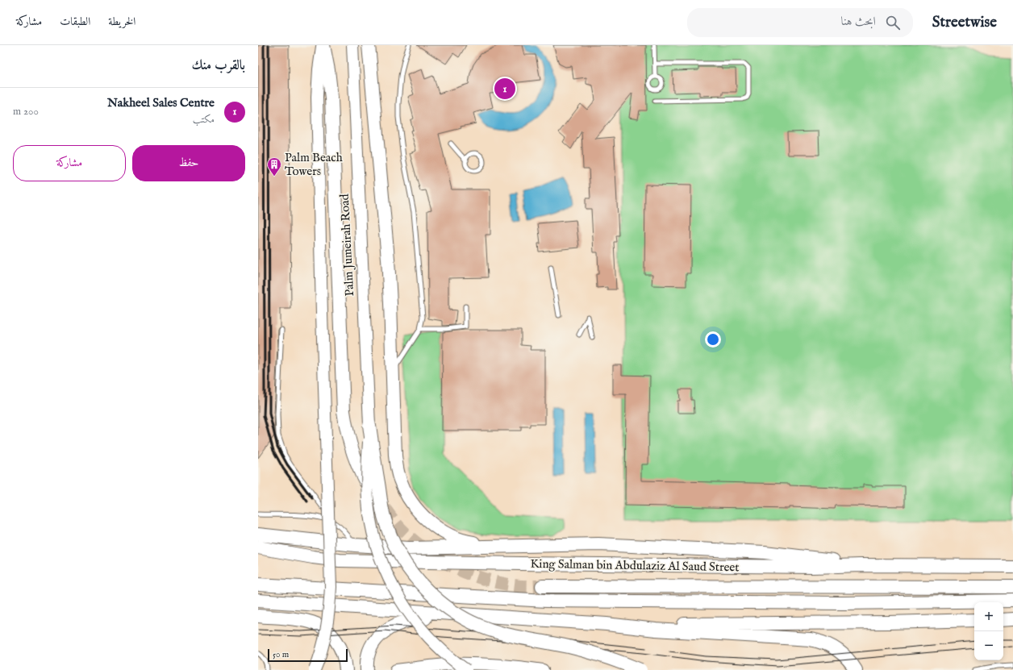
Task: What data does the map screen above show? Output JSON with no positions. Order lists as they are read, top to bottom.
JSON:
{
  "streets": {
    "main road": ["Palm Jumeirah Road", "King Salman bin Abdulaziz Al Saud Street"]
  },
  "places": {
    "building": ["Palm Beach Towers"]
  },
  "scale_bar": "50 m",
  "page": {
    "header": "Streetwise",
    "search": "ابحث هنا",
    "nav": ["الخريطة", "الطبقات", "مشاركة"],
    "heading": "بالقرب منك",
    "pins": "1",
    "list": [
      {
        "mark": "1",
        "name": "Nakheel Sales Centre",
        "note": "مكتب",
        "value": "200 m"
      }
    ],
    "buttons": ["حفظ", "مشاركة"],
    "map_buttons": ["+", "−"],
    "scale": "50 m"
  }
}
